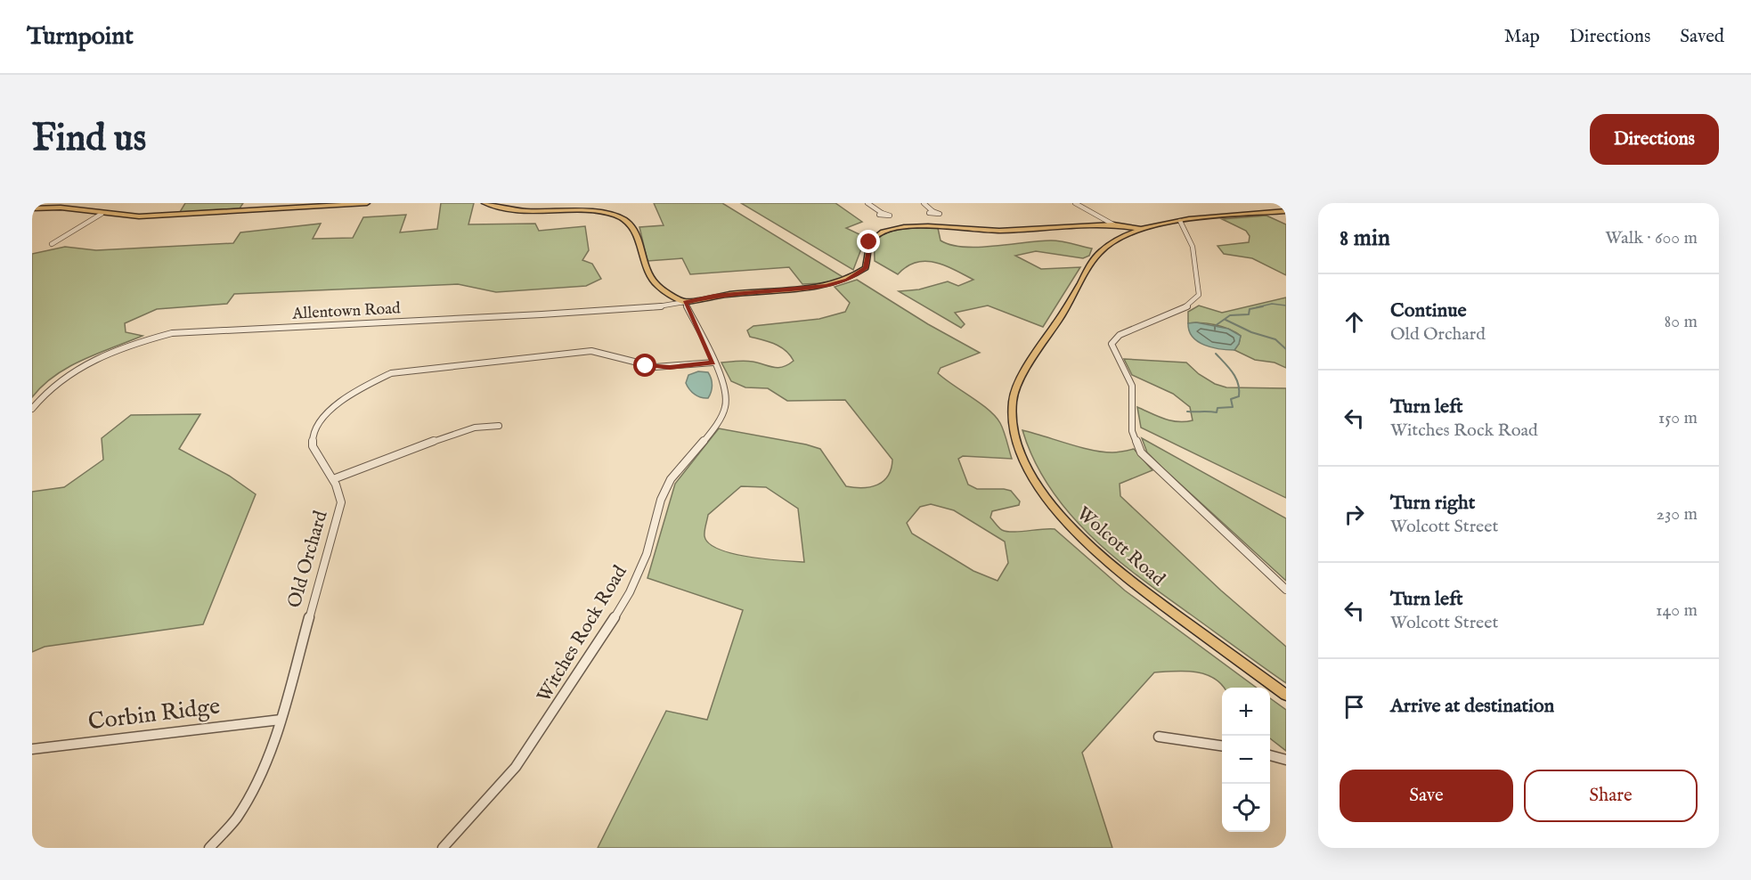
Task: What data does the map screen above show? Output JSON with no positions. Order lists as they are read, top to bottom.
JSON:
{
  "streets": {
    "main road": ["Wolcott Road"],
    "street": [
      "Allentown Road",
      "Old Orchard",
      "Witches Rock Road",
      "Corbin Ridge"
    ]
  },
  "crossings": [
    ["Allentown Road", "Witches Rock Road"],
    ["Old Orchard", "Witches Rock Road"],
    ["Old Orchard", "Corbin Ridge"]
  ],
  "page": {
    "header": "Turnpoint",
    "nav": ["Map", "Directions", "Saved"],
    "buttons": [
      "Directions",
      ["Save", "Share"]
    ],
    "title": "Find us",
    "heading": ["8 min", "Walk · 600 m"],
    "list": [
      ["Continue", "Old Orchard", "80 m"],
      ["Turn left", "Witches Rock Road", "150 m"],
      ["Turn right", "Wolcott Street", "230 m"],
      ["Turn left", "Wolcott Street", "140 m"],
      "Arrive at destination"
    ],
    "map_buttons": ["+", "−"]
  }
}
